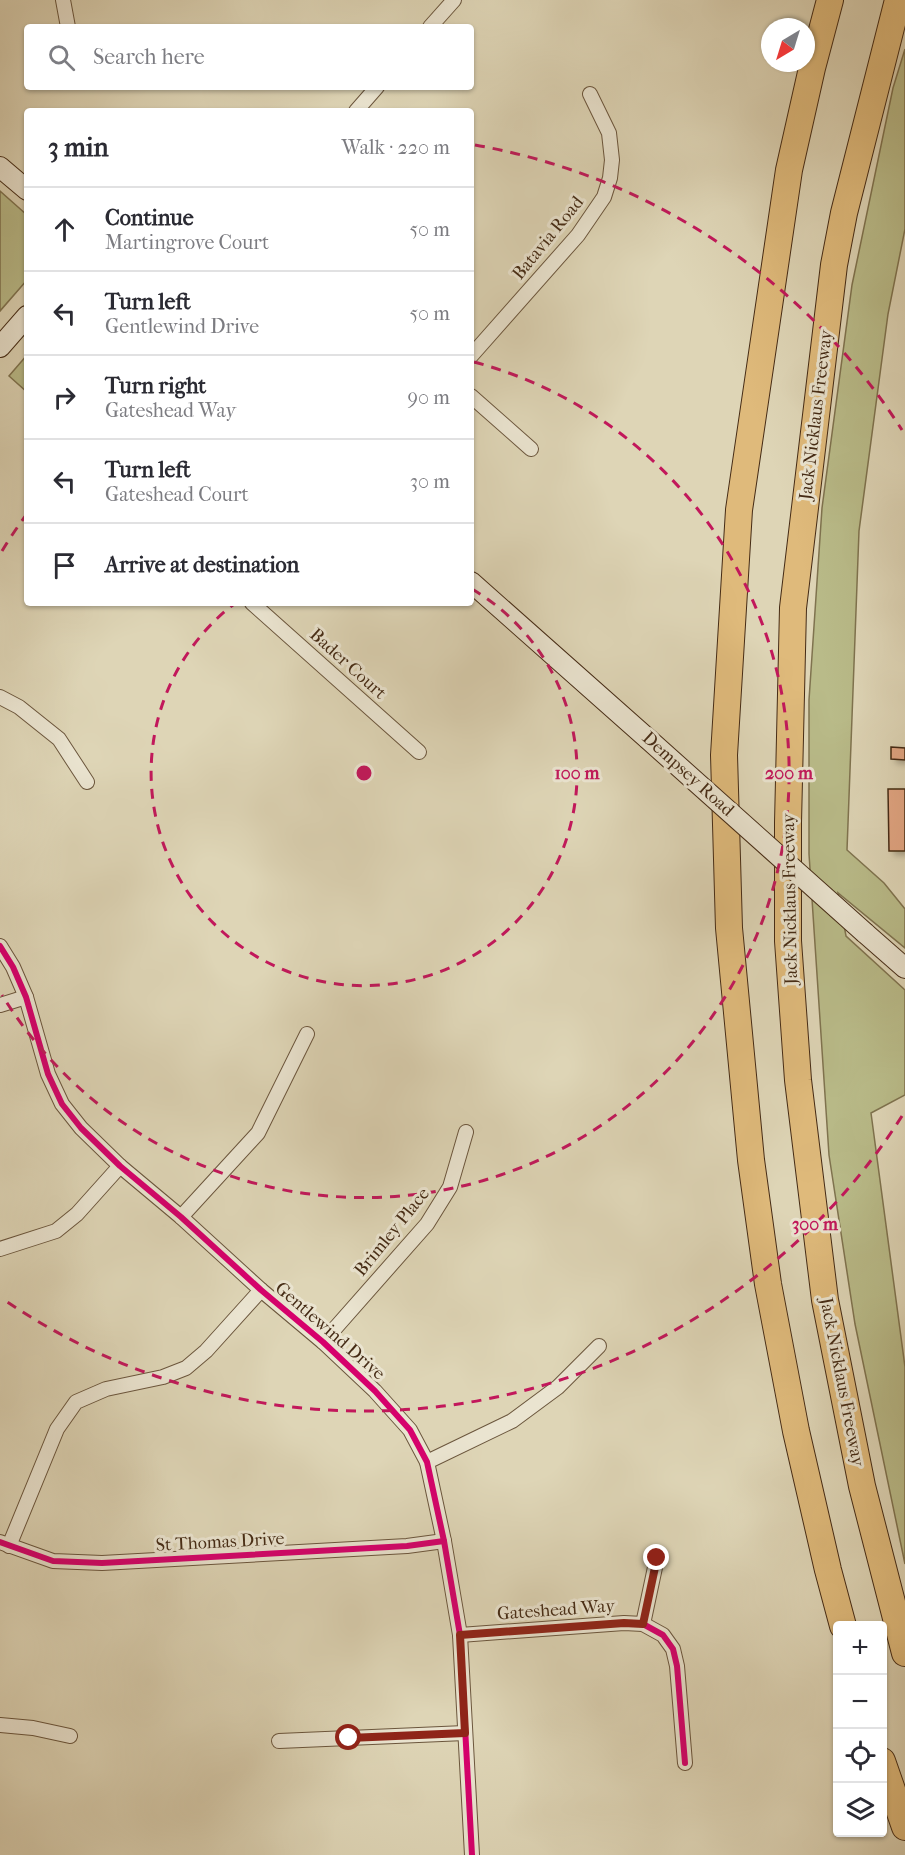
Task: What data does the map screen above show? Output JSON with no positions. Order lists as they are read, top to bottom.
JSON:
{
  "streets": {
    "highway": ["Jack Nicklaus Freeway"],
    "main road": ["Dempsey Road"],
    "street": [
      "Batavia Road",
      "Bader Court",
      "Brimley Place",
      "Gentlewind Drive",
      "St Thomas Drive",
      "Gateshead Way"
    ]
  },
  "crossings": [
    ["Brimley Place", "Gentlewind Drive"],
    ["Gentlewind Drive", "St Thomas Drive"],
    ["Gentlewind Drive", "Gateshead Way"]
  ],
  "north": "bottom left",
  "page": {
    "search": "Search here",
    "heading": ["3 min", "Walk · 220 m"],
    "list": [
      ["Continue", "Martingrove Court", "50 m"],
      ["Turn left", "Gentlewind Drive", "50 m"],
      ["Turn right", "Gateshead Way", "90 m"],
      ["Turn left", "Gateshead Court", "30 m"],
      "Arrive at destination"
    ],
    "map_buttons": ["+", "−"]
  },
  "rings": ["100 m", "200 m", "300 m"]
}
